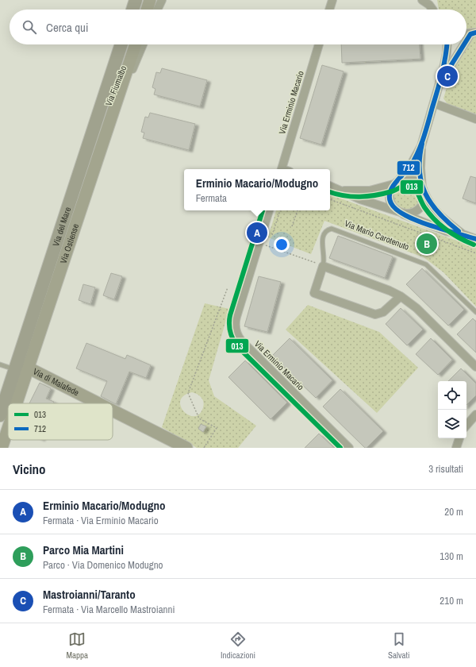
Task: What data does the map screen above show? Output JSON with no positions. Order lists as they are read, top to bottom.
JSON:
{
  "streets": {
    "main road": ["Via del Mare", "Via Ostiense", "Via di Malafede"],
    "street": ["Via Fiumalbo", "Via Erminio Macario", "Via Mario Carotenuto"]
  },
  "crossings": [
    ["Via Fiumalbo", "Via Ostiense"],
    ["Via del Mare", "Via Ostiense"],
    ["Via del Mare", "Via di Malafede"],
    ["Via Ostiense", "Via di Malafede"]
  ],
  "lines": ["transit line 712", "transit line 013"],
  "legend": ["013", "712"],
  "page": {
    "search": "Cerca qui",
    "pins": ["C", "A", "B"],
    "popup": ["Erminio Macario/Modugno", "Fermata"],
    "heading": ["Vicino", "3 risultati"],
    "list": [
      {
        "mark": "A",
        "name": "Erminio Macario/Modugno",
        "note": "Fermata · Via Erminio Macario",
        "value": "20 m"
      },
      {
        "mark": "B",
        "name": "Parco Mia Martini",
        "note": "Parco · Via Domenico Modugno",
        "value": "130 m"
      },
      {
        "mark": "C",
        "name": "Mastroianni/Taranto",
        "note": "Fermata · Via Marcello Mastroianni",
        "value": "210 m"
      }
    ],
    "nav": ["Mappa", "Indicazioni", "Salvati"]
  }
}
